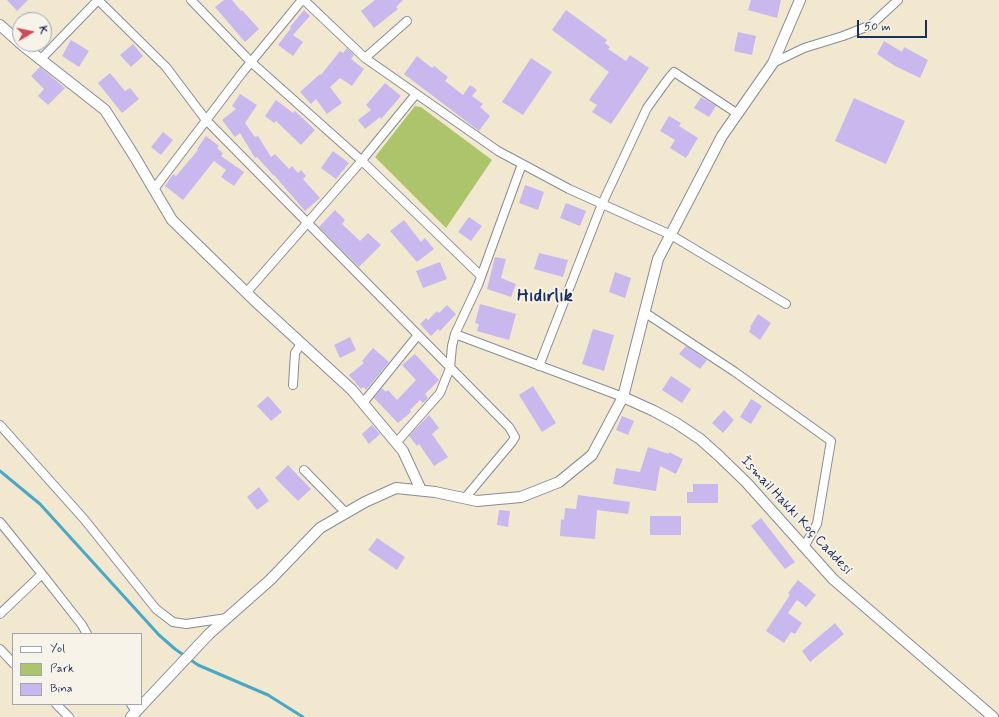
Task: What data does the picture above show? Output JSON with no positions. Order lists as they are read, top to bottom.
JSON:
{
  "streets": {
    "street": ["İsmail Hakkı Koç Caddesi"]
  },
  "districts": ["Hıdırlık"],
  "legend": ["Yol", "Park", "Bina"],
  "scale_bar": "50 m",
  "north": "right"
}
